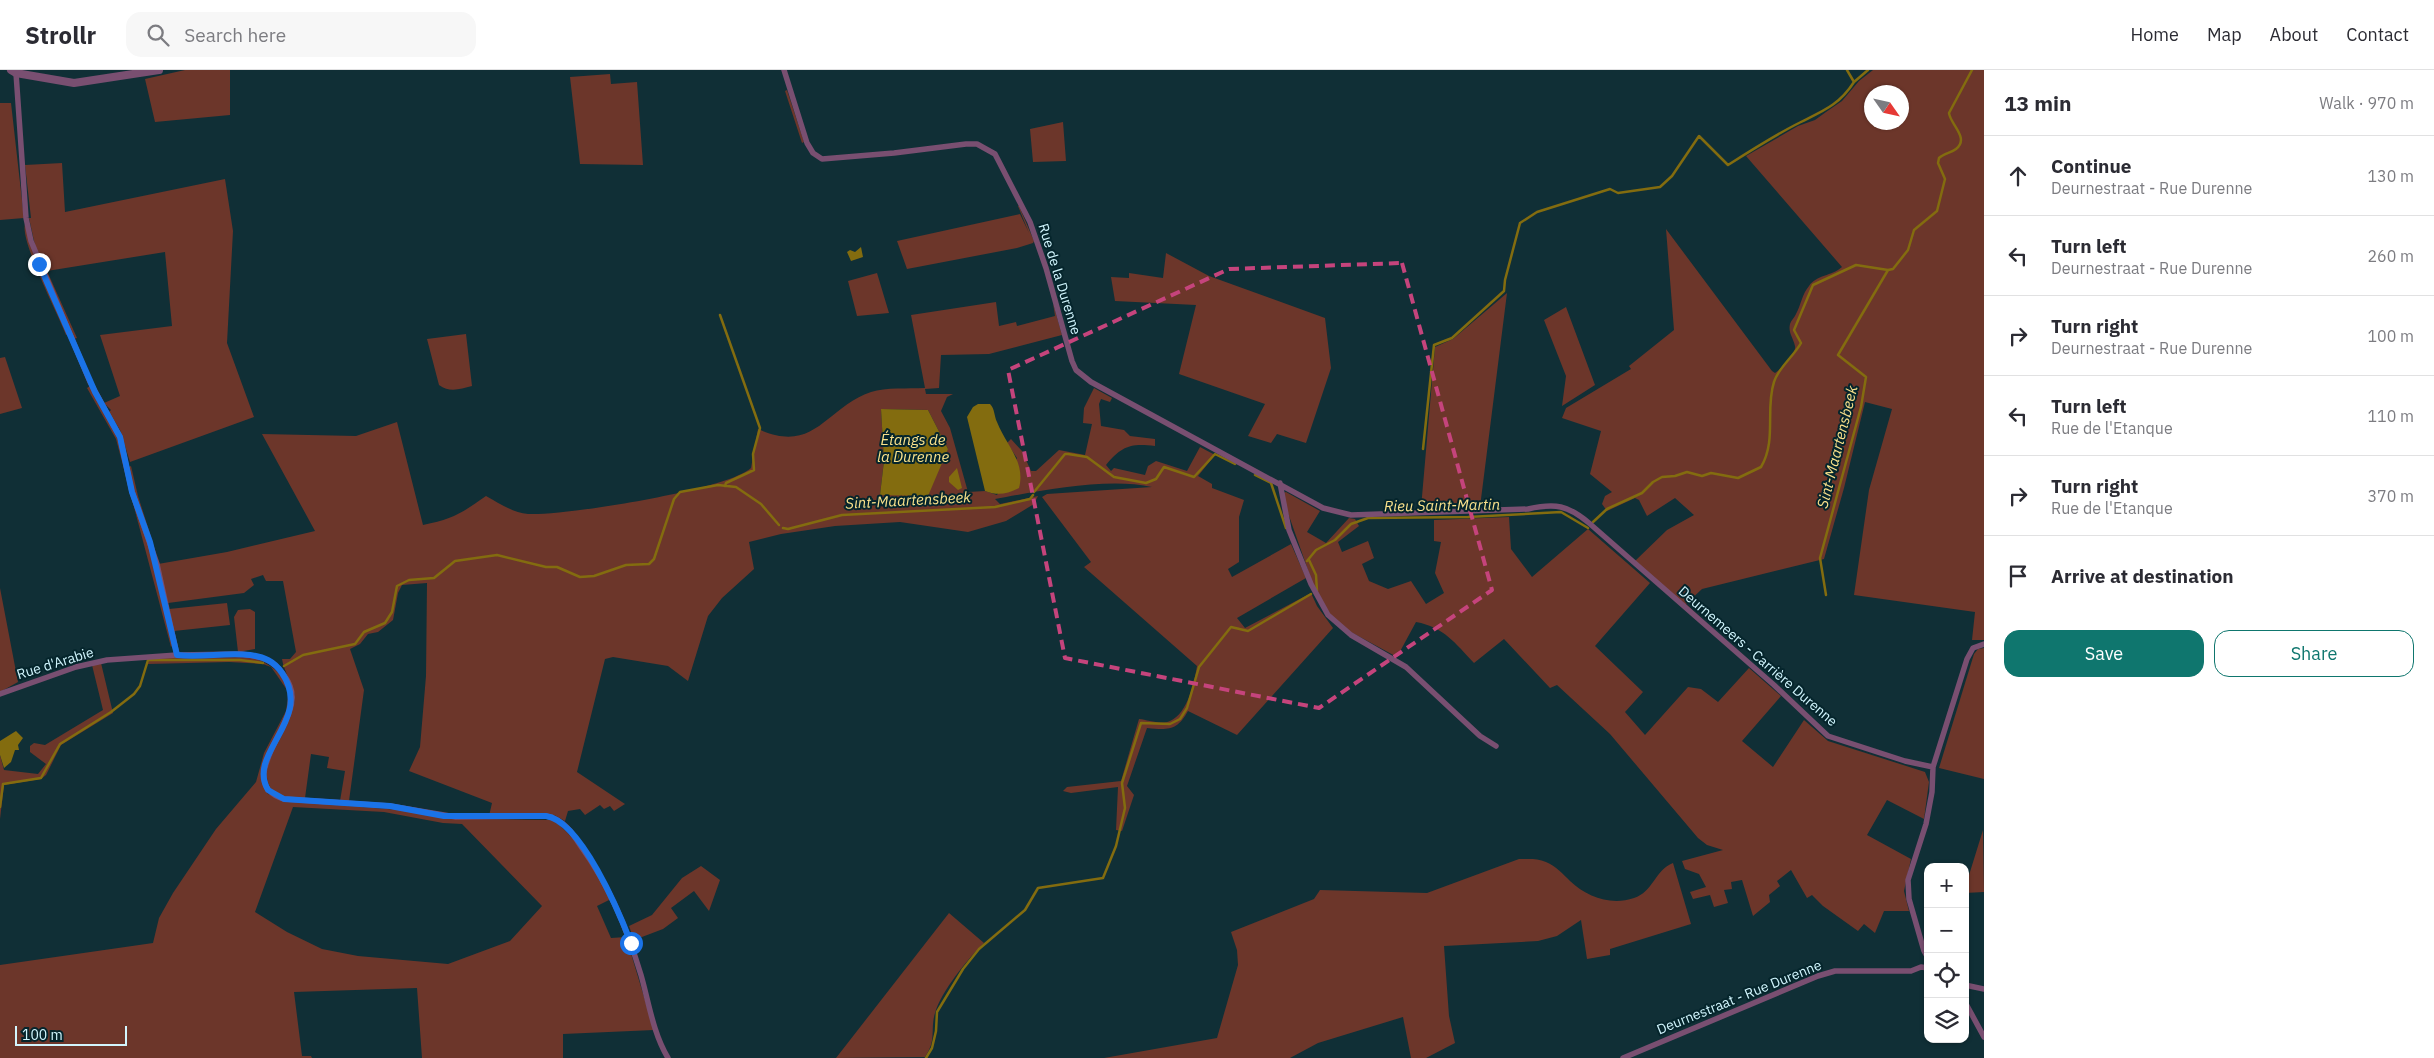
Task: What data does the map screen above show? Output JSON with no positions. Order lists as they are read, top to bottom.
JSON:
{
  "streets": {
    "street": [
      "Rue de la Durenne",
      "Deurnemeers - Carrière Durenne",
      "Rue d'Arabie",
      "Deurnestraat - Rue Durenne"
    ]
  },
  "crossings": [
    ["Rue de la Durenne", "Deurnemeers - Carrière Durenne"]
  ],
  "water": ["Étangs de la Durenne", "Sint-Maartensbeek", "Rieu Saint-Martin"],
  "scale_bar": "100 m",
  "north": "bottom right",
  "page": {
    "header": "Strollr",
    "search": "Search here",
    "nav": [
      "Home",
      "Map",
      "About",
      "Contact"
    ],
    "heading": ["13 min", "Walk · 970 m"],
    "list": [
      ["Continue", "Deurnestraat - Rue Durenne", "130 m"],
      ["Turn left", "Deurnestraat - Rue Durenne", "260 m"],
      ["Turn right", "Deurnestraat - Rue Durenne", "100 m"],
      ["Turn left", "Rue de l'Etanque", "110 m"],
      ["Turn right", "Rue de l'Etanque", "370 m"],
      "Arrive at destination"
    ],
    "buttons": ["Save", "Share"],
    "map_buttons": ["+", "−"],
    "scale": "100 m"
  }
}
